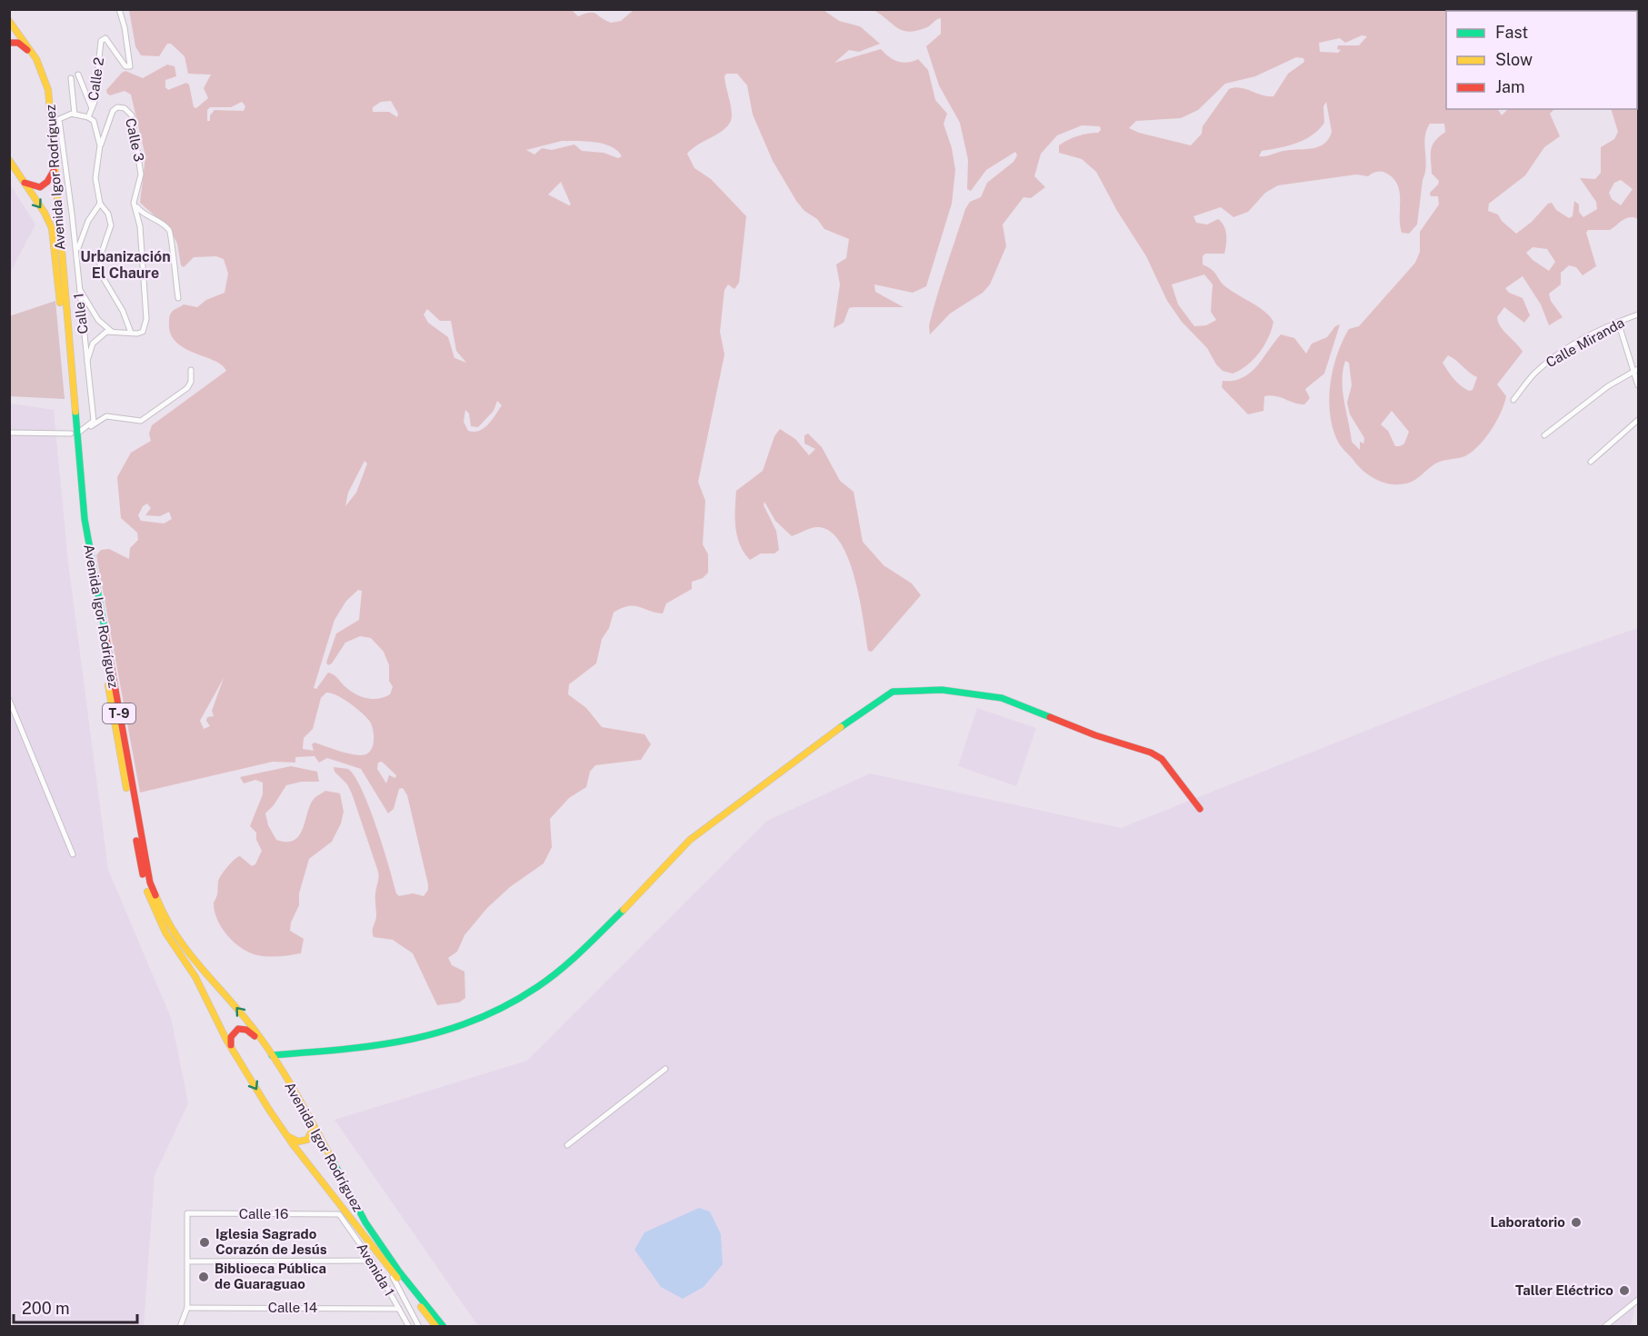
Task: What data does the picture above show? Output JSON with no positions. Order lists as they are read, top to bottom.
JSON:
{
  "streets": {
    "main road": ["Avenida Igor Rodríguez", "T-9"],
    "street": [
      "Calle 2",
      "Calle 3",
      "Calle 1",
      "Calle Miranda",
      "Calle 16",
      "Avenida 1",
      "Calle 14"
    ]
  },
  "crossings": [
    ["Calle 2", "Calle 3"],
    ["Avenida Igor Rodríguez", "T-9"],
    ["Calle 16", "Avenida 1"],
    ["Avenida 1", "Calle 14"]
  ],
  "districts": ["Urbanización El Chaure"],
  "places": [
    "Laboratorio",
    "Iglesia Sagrado Corazón de Jesús",
    "Biblioeca Pública de Guaraguao",
    "Taller Eléctrico"
  ],
  "legend": ["Fast", "Slow", "Jam"],
  "scale_bar": "200 m"
}
